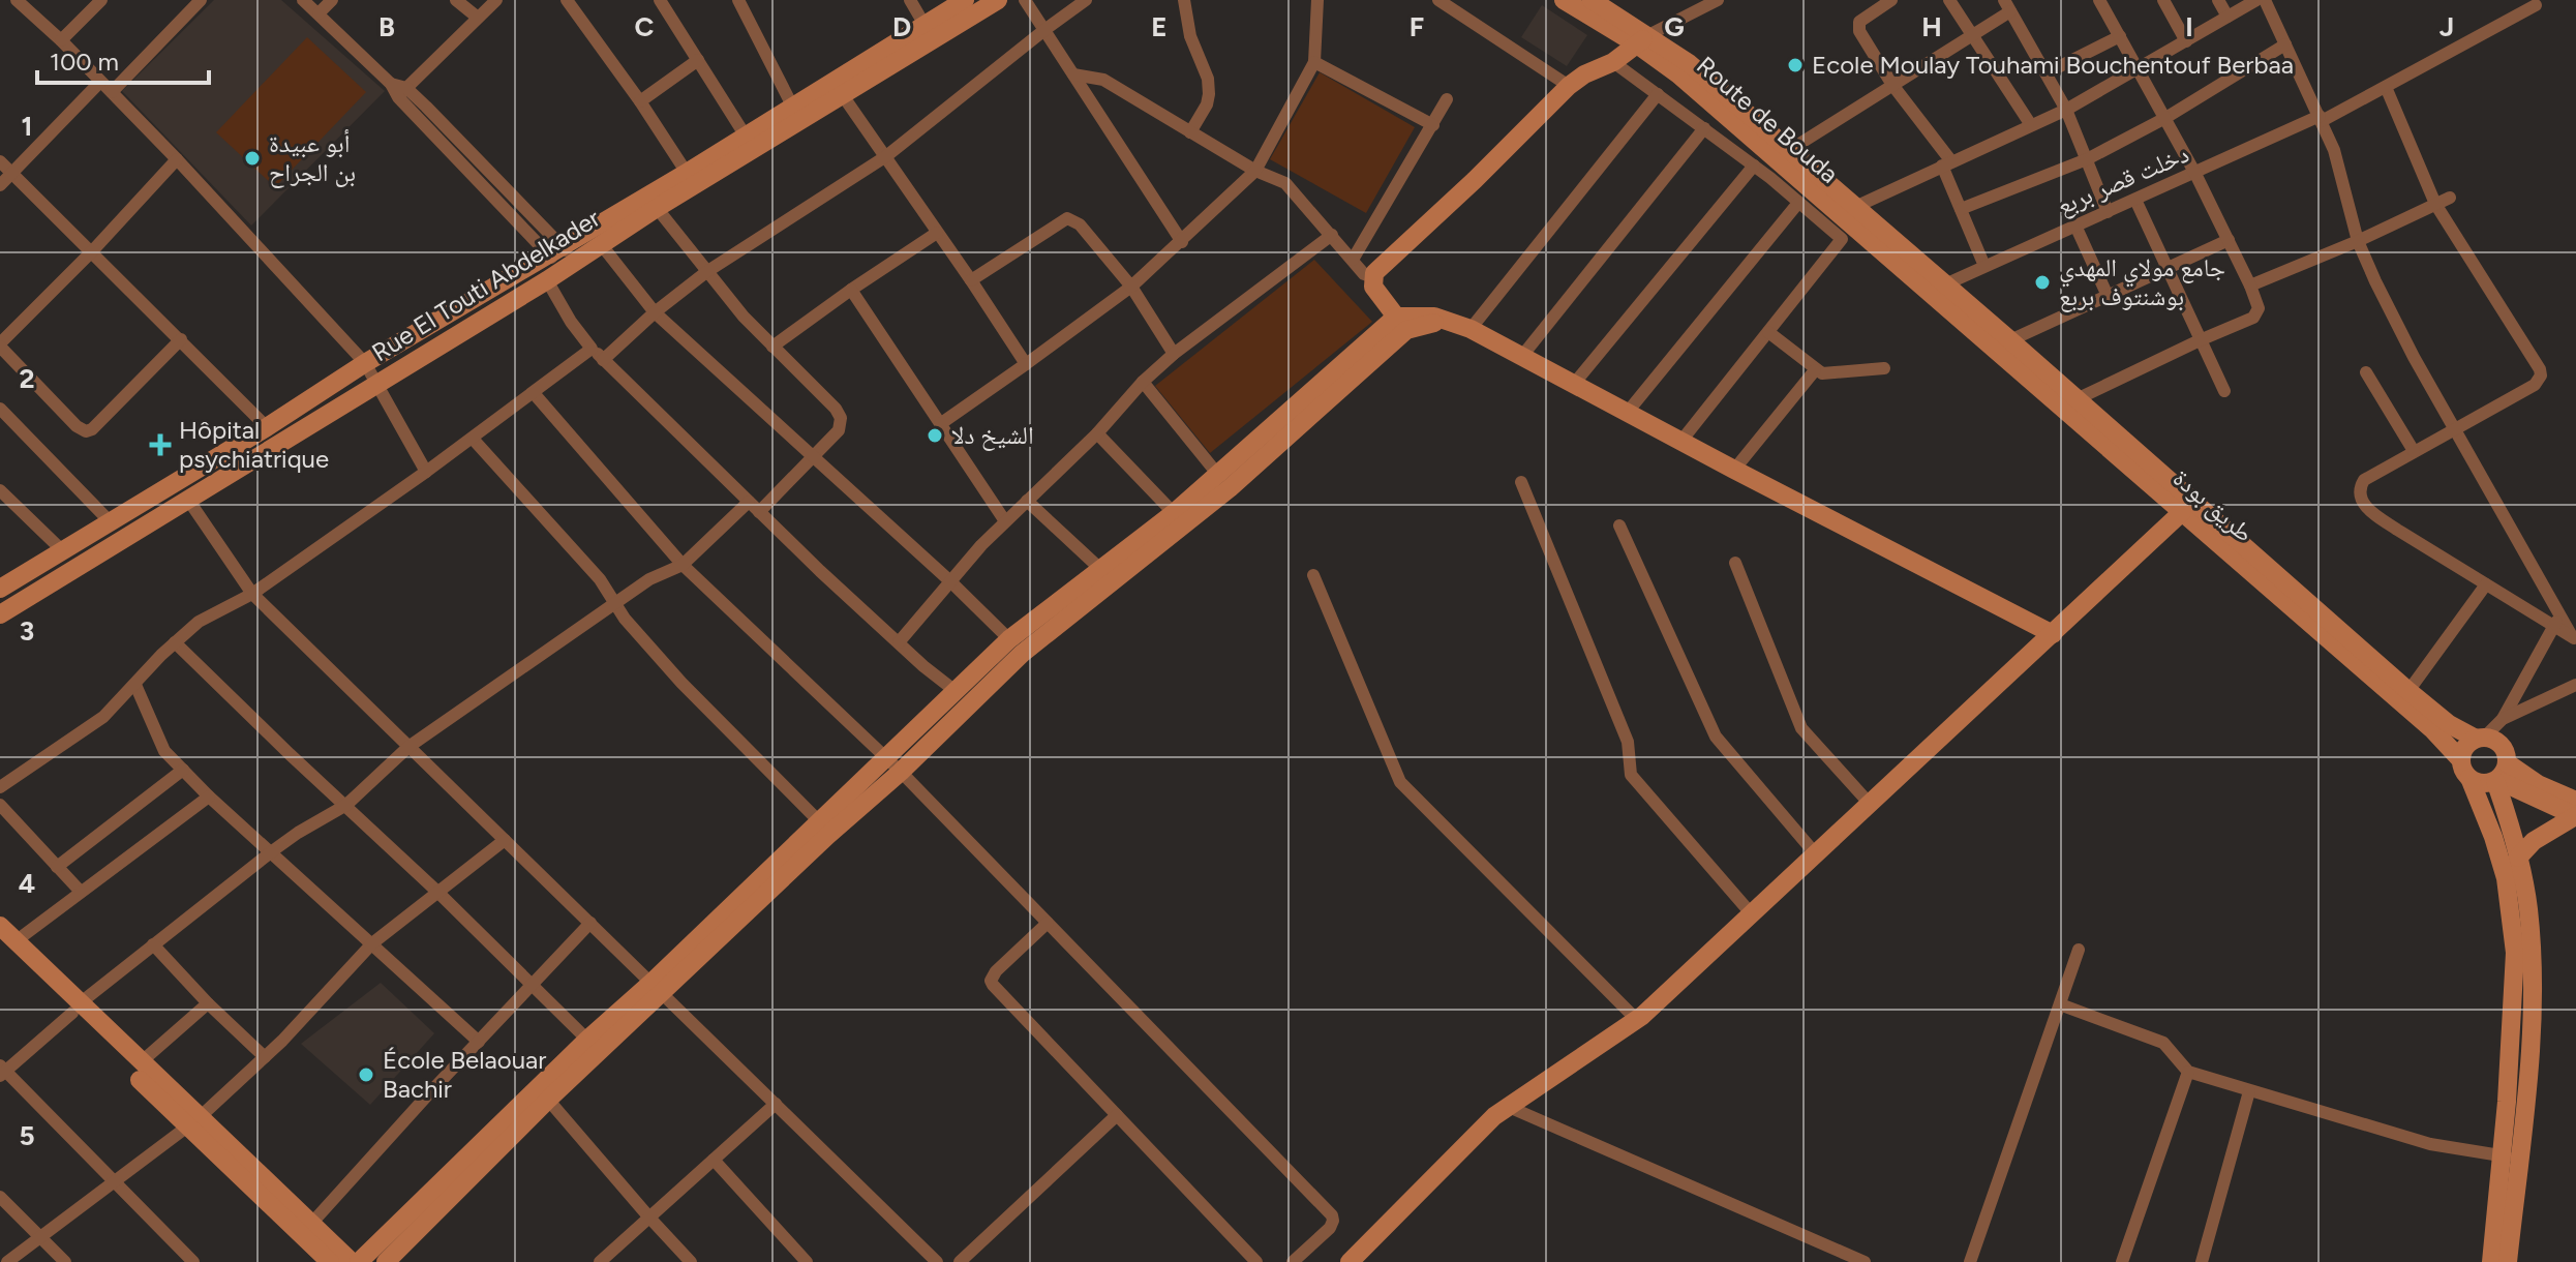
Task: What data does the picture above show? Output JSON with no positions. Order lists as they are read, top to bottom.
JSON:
{
  "streets": {
    "street": [
      "Route de Bouda",
      "دخلت قصر بربع",
      "Rue El Touti Abdelkader",
      "طريق بودة"
    ]
  },
  "crossings": [
    ["Route de Bouda", "دخلت قصر بربع"],
    ["Route de Bouda", "طريق بودة"],
    ["دخلت قصر بربع", "طريق بودة"]
  ],
  "places": {
    "other": [
      "Ecole Moulay Touhami Bouchentouf Berbaa",
      "أبو عبيدة بن الجراح",
      "جامع مولاي المهدي بوشنتوف بربع",
      "الشيخ دلا",
      "École Belaouar Bachir"
    ],
    "health": ["Hôpital psychiatrique"]
  },
  "scale_bar": "100 m",
  "grid": {
    "columns": [
      "B",
      "C",
      "D",
      "E",
      "F",
      "G",
      "H",
      "I",
      "J"
    ],
    "rows": [
      "1",
      "2",
      "3",
      "4",
      "5"
    ]
  }
}
